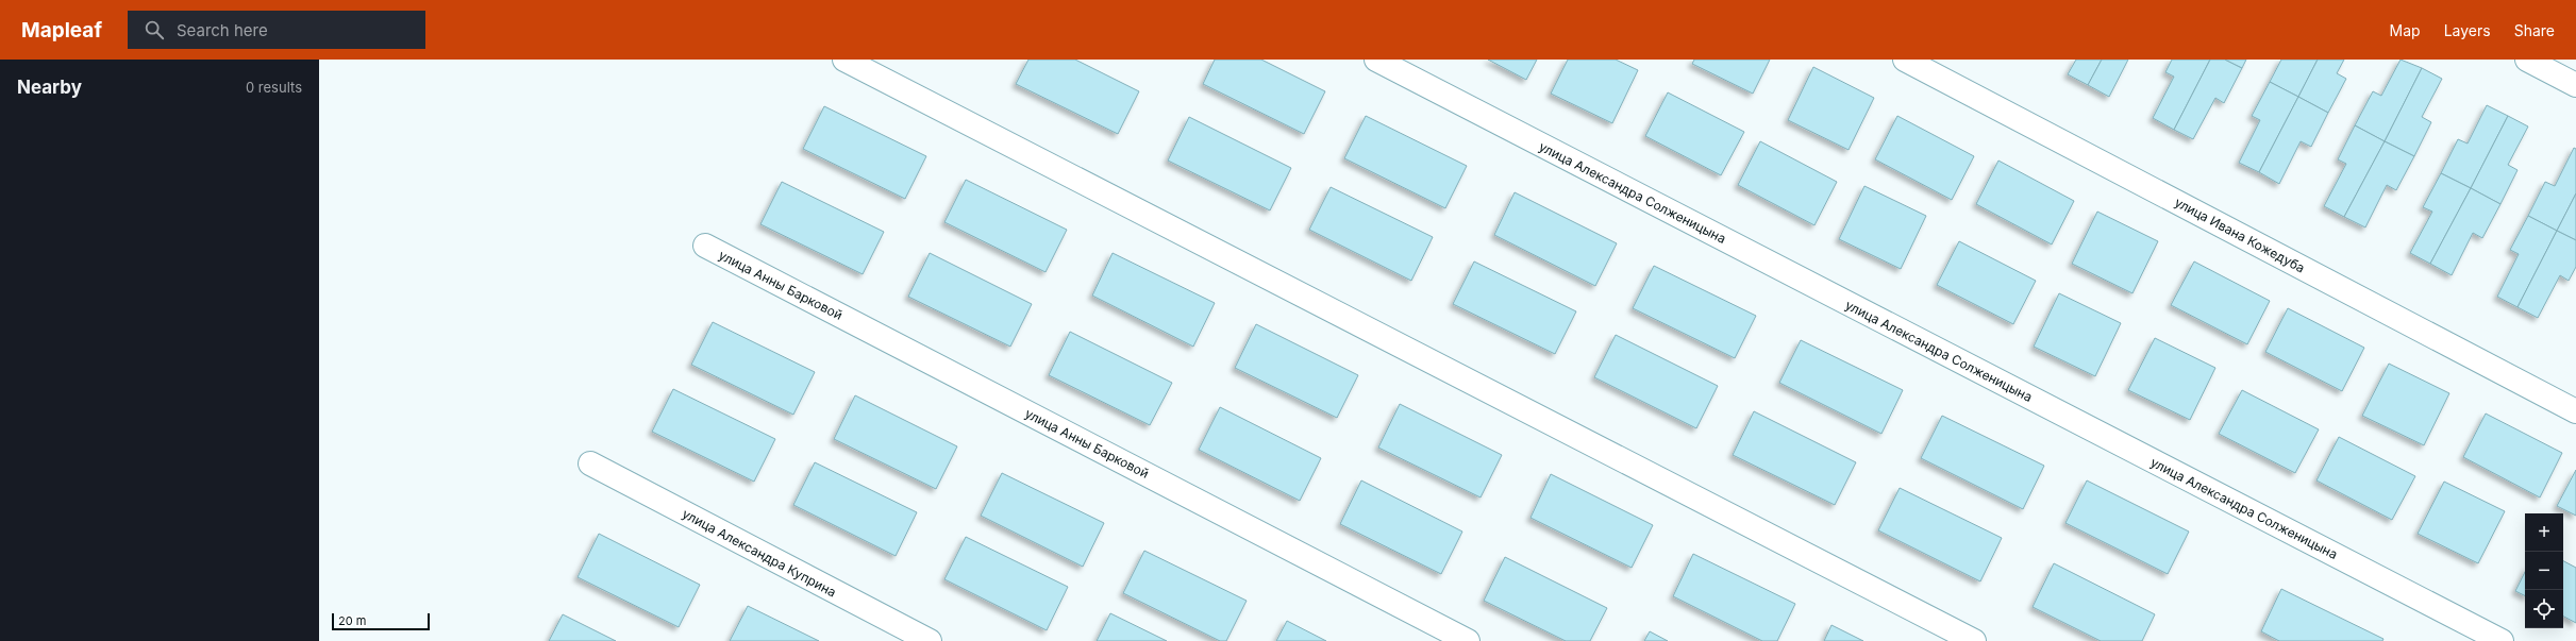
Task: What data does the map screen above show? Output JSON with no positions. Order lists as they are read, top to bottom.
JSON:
{
  "streets": {
    "street": [
      "улица Александра Солженицына",
      "улица Ивана Кожедуба",
      "улица Анны Барковой",
      "улица Александра Куприна"
    ]
  },
  "scale_bar": "20 m",
  "page": {
    "header": "Mapleaf",
    "search": "Search here",
    "nav": ["Map", "Layers", "Share"],
    "heading": ["Nearby", "0 results"],
    "map_buttons": ["+", "−"],
    "scale": "20 m"
  }
}
